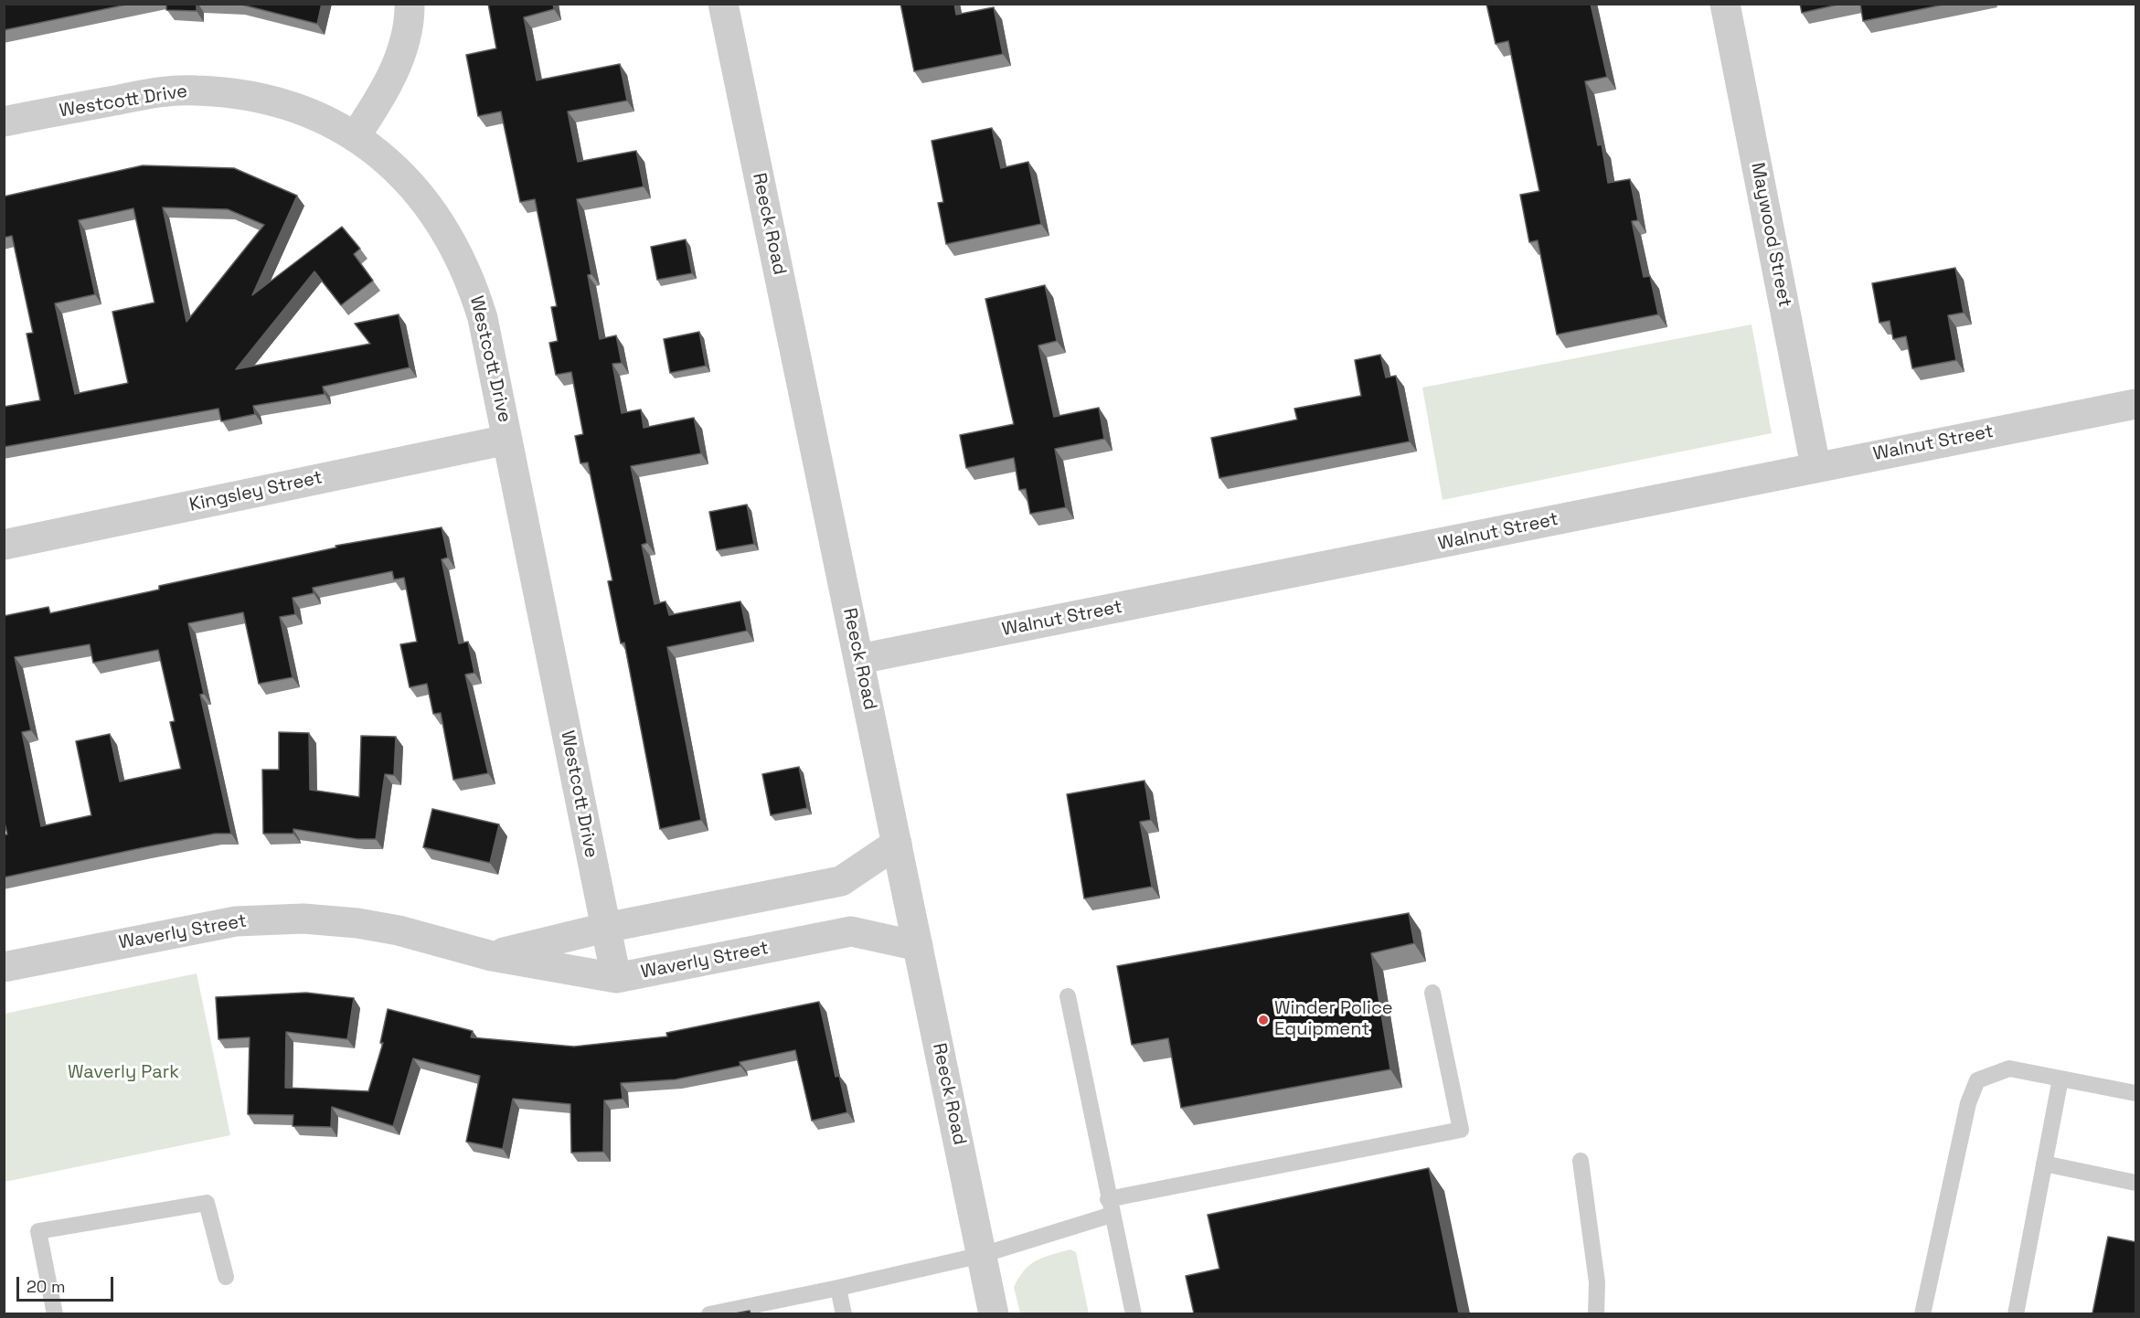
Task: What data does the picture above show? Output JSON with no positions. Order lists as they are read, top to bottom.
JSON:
{
  "streets": {
    "street": [
      "Westcott Drive",
      "Reeck Road",
      "Maywood Street",
      "Walnut Street",
      "Kingsley Street",
      "Waverly Street"
    ]
  },
  "crossings": [
    ["Westcott Drive", "Kingsley Street"],
    ["Westcott Drive", "Waverly Street"],
    ["Reeck Road", "Walnut Street"],
    ["Reeck Road", "Waverly Street"],
    ["Maywood Street", "Walnut Street"]
  ],
  "parks": ["Waverly Park"],
  "places": ["Winder Police Equipment"],
  "scale_bar": "20 m"
}
